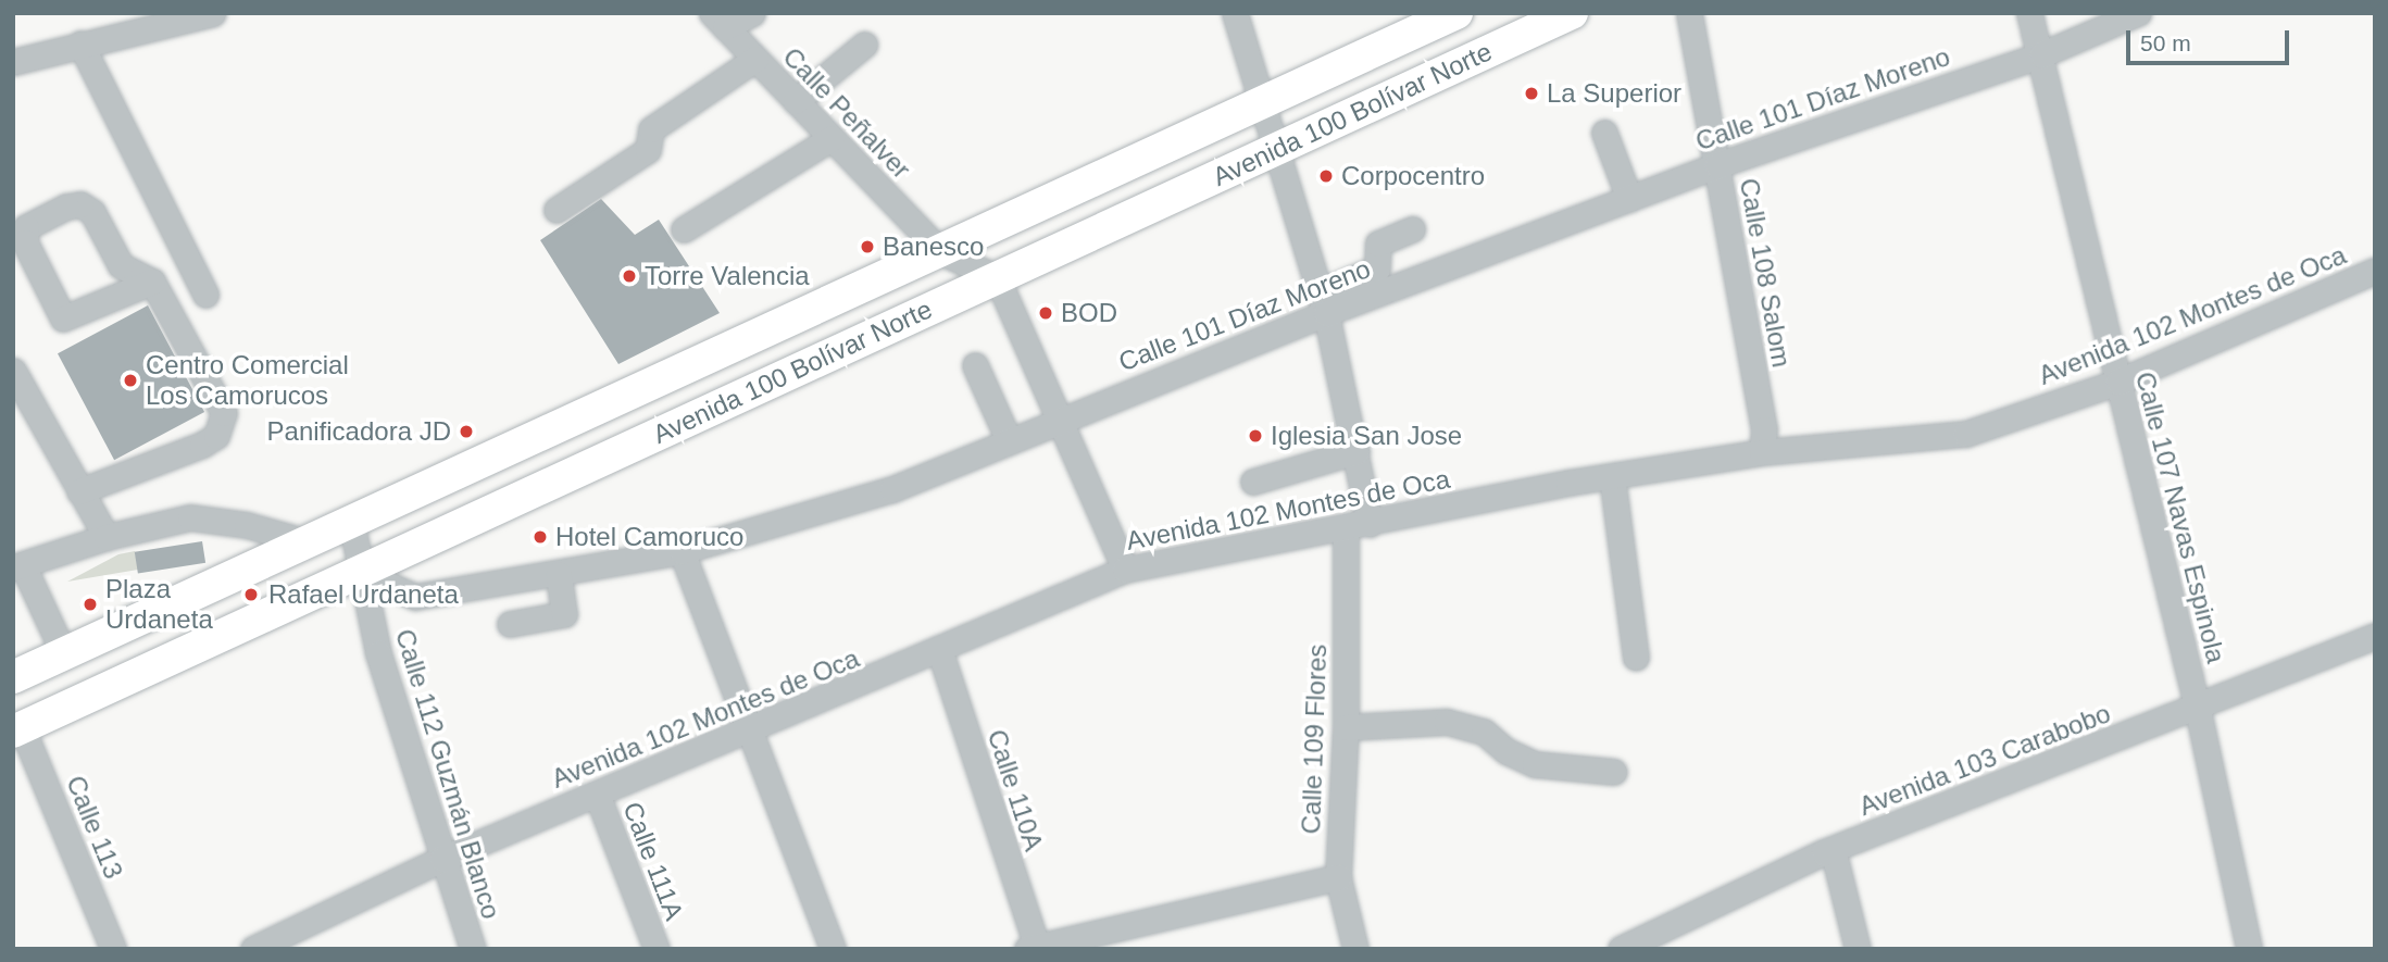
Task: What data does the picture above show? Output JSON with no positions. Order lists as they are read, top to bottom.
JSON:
{
  "streets": {
    "main road": ["Avenida 100 Bolívar Norte"],
    "street": [
      "Calle 101 Díaz Moreno",
      "Calle Peñalver",
      "Calle 108 Salom",
      "Avenida 102 Montes de Oca",
      "Calle 107 Navas Espinola",
      "Calle 109 Flores",
      "Avenida 103 Carabobo",
      "Calle 112 Guzmán Blanco",
      "Calle 110A",
      "Calle 113",
      "Calle 111A"
    ]
  },
  "crossings": [
    ["Calle 101 Díaz Moreno", "Avenida 100 Bolívar Norte"],
    ["Calle 101 Díaz Moreno", "Calle 108 Salom"],
    ["Calle 101 Díaz Moreno", "Calle 107 Navas Espinola"],
    ["Calle 101 Díaz Moreno", "Calle 109 Flores"],
    ["Calle 101 Díaz Moreno", "Calle 112 Guzmán Blanco"],
    ["Calle Peñalver", "Avenida 100 Bolívar Norte"],
    ["Avenida 100 Bolívar Norte", "Calle 109 Flores"],
    ["Avenida 100 Bolívar Norte", "Calle 112 Guzmán Blanco"],
    ["Avenida 100 Bolívar Norte", "Calle 113"],
    ["Calle 108 Salom", "Avenida 102 Montes de Oca"],
    ["Avenida 102 Montes de Oca", "Calle 107 Navas Espinola"],
    ["Avenida 102 Montes de Oca", "Calle 109 Flores"],
    ["Avenida 102 Montes de Oca", "Calle 112 Guzmán Blanco"],
    ["Avenida 102 Montes de Oca", "Calle 110A"],
    ["Avenida 102 Montes de Oca", "Calle 111A"],
    ["Calle 107 Navas Espinola", "Avenida 103 Carabobo"]
  ],
  "places": [
    "La Superior",
    "Corpocentro",
    "Banesco",
    "Torre Valencia",
    "BOD",
    "Centro Comercial Los Camorucos",
    "Panificadora JD",
    "Iglesia San Jose",
    "Hotel Camoruco",
    "Rafael Urdaneta",
    "Plaza Urdaneta"
  ],
  "scale_bar": "50 m"
}
